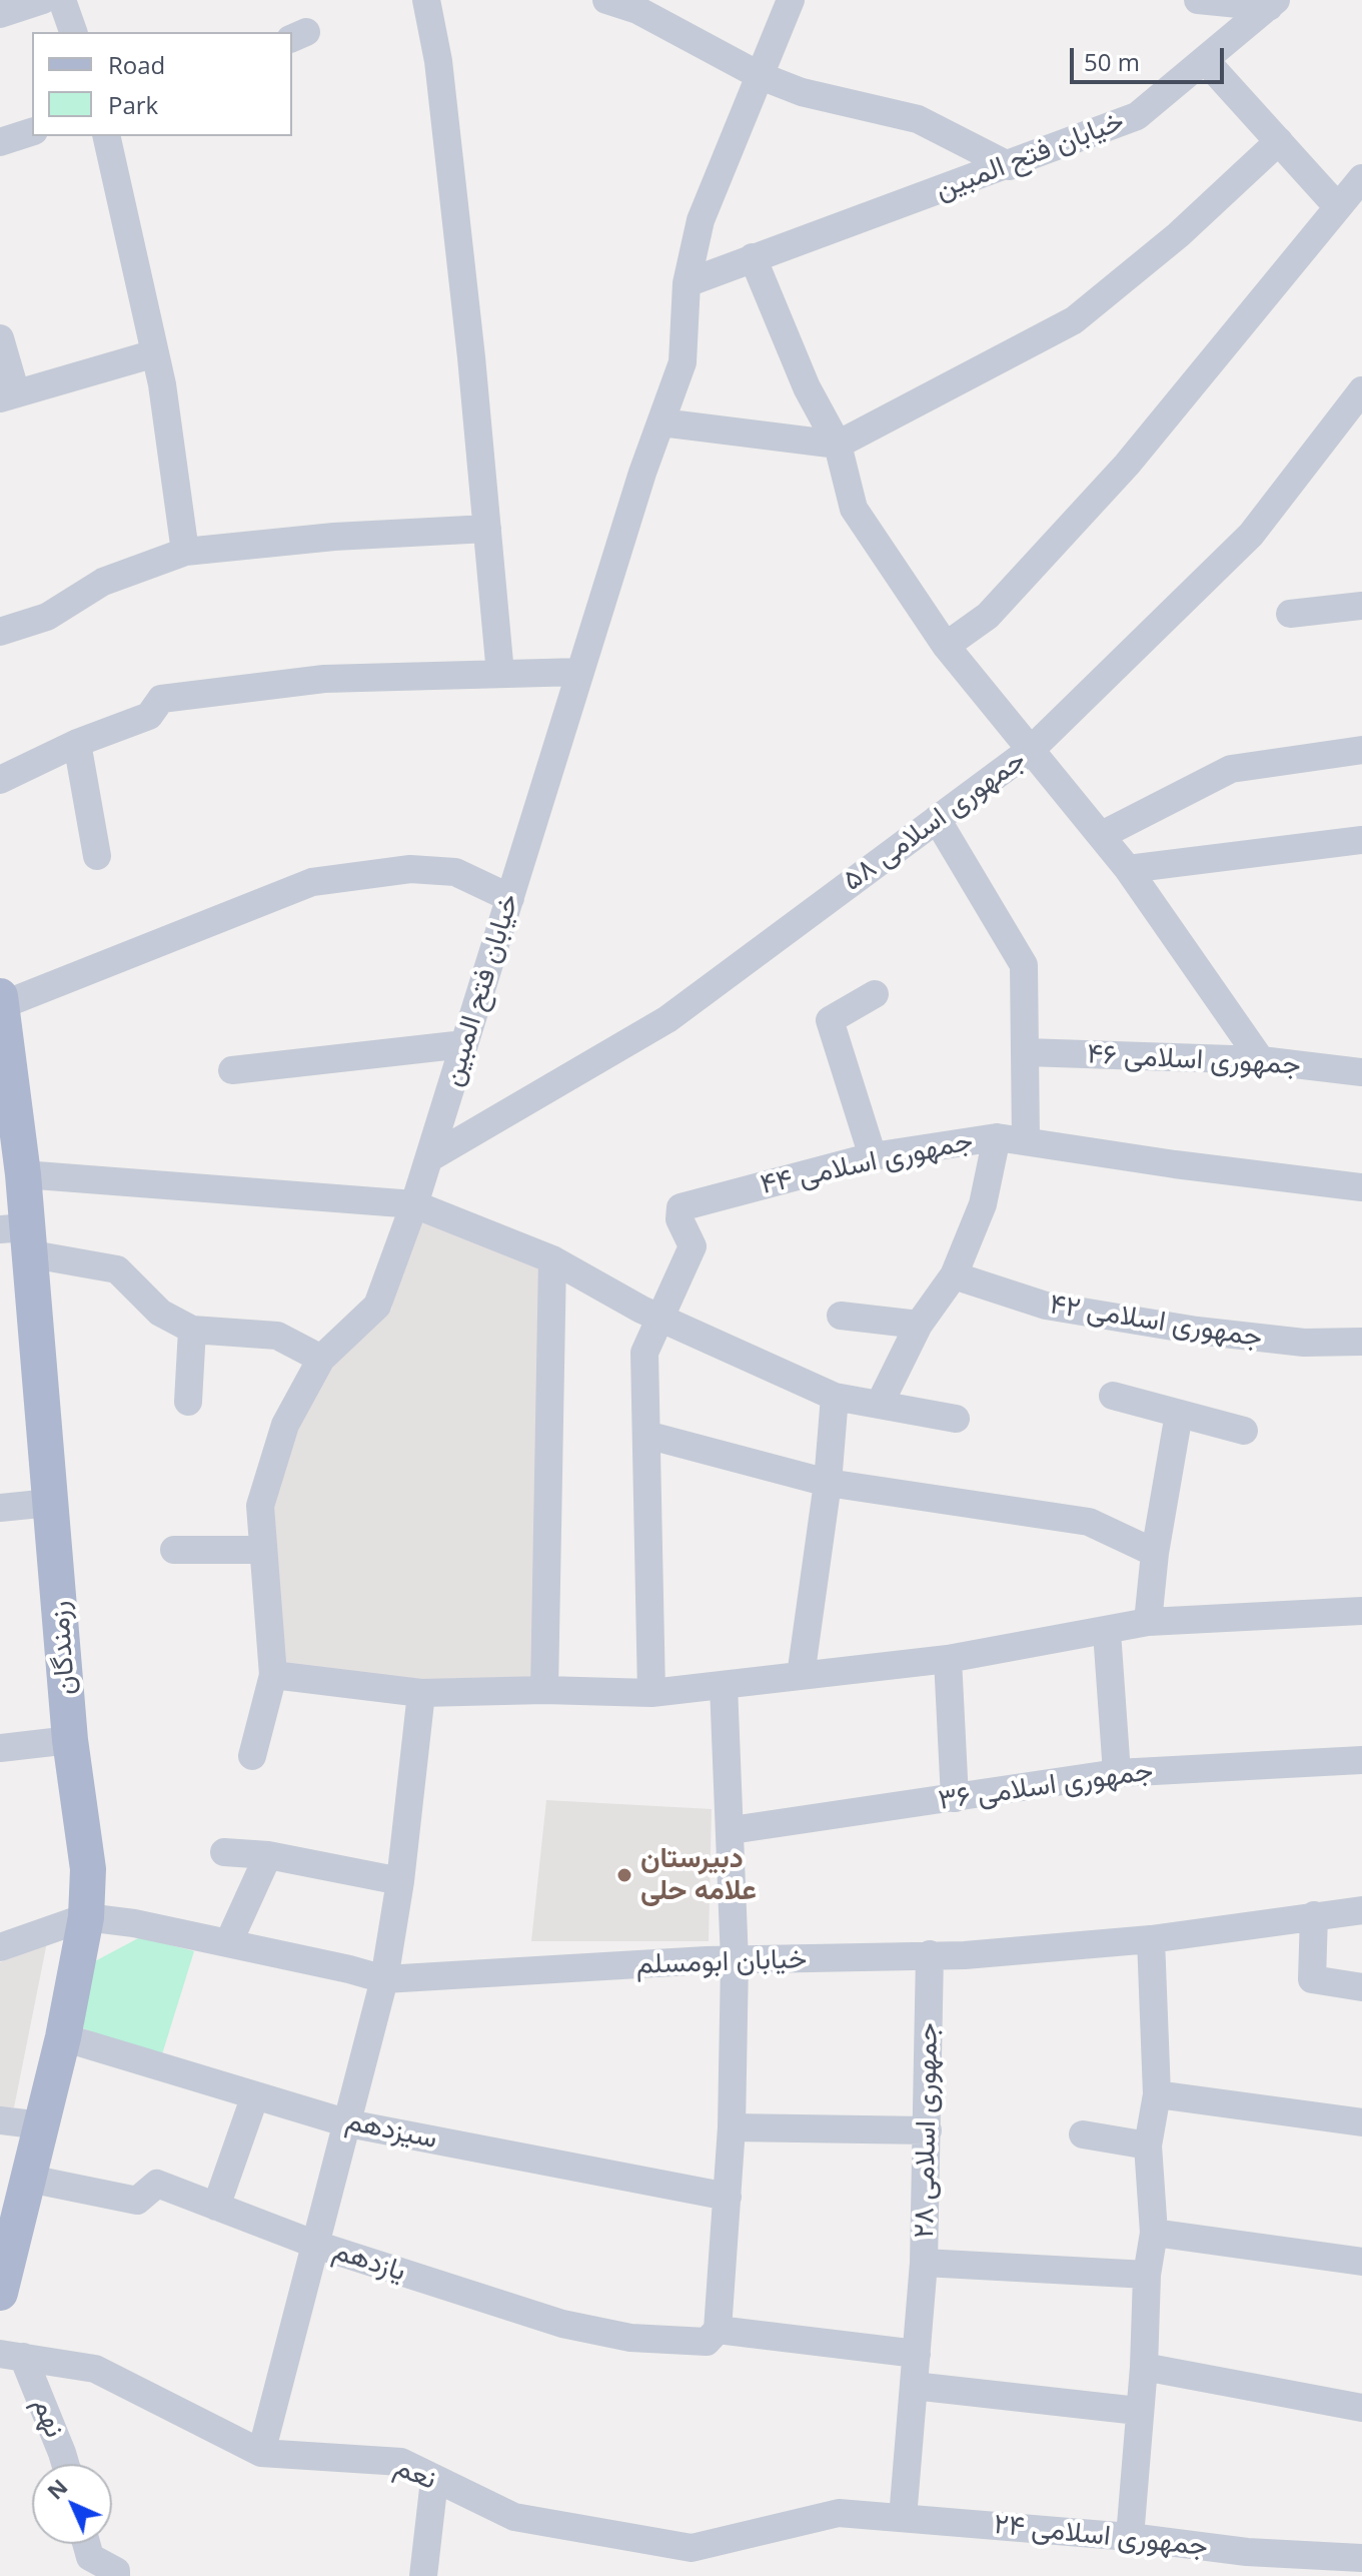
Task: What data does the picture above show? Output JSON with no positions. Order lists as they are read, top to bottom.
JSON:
{
  "streets": {
    "main road": ["رزمندگان"],
    "street": [
      "خیابان فتح المبین",
      "جمهوری اسلامی ۵۸",
      "جمهوری اسلامی ۴۶",
      "جمهوری اسلامی ۴۴",
      "جمهوری اسلامی ۴۲",
      "جمهوری اسلامی ۳۶",
      "خیابان ابومسلم",
      "سیزدهم",
      "جمهوری اسلامی ۲۸",
      "یازدهم",
      "نهم",
      "نعم",
      "جمهوری اسلامی ۲۴"
    ]
  },
  "crossings": [
    ["خیابان فتح المبین", "جمهوری اسلامی ۵۸"],
    ["رزمندگان", "خیابان ابومسلم"],
    ["رزمندگان", "سیزدهم"],
    ["رزمندگان", "یازدهم"],
    ["خیابان ابومسلم", "جمهوری اسلامی ۲۸"],
    ["نهم", "نعم"],
    ["نعم", "جمهوری اسلامی ۲۴"]
  ],
  "places": ["دبیرستان علامه حلی"],
  "legend": ["Road", "Park"],
  "scale_bar": "50 m",
  "north": "top left"
}
